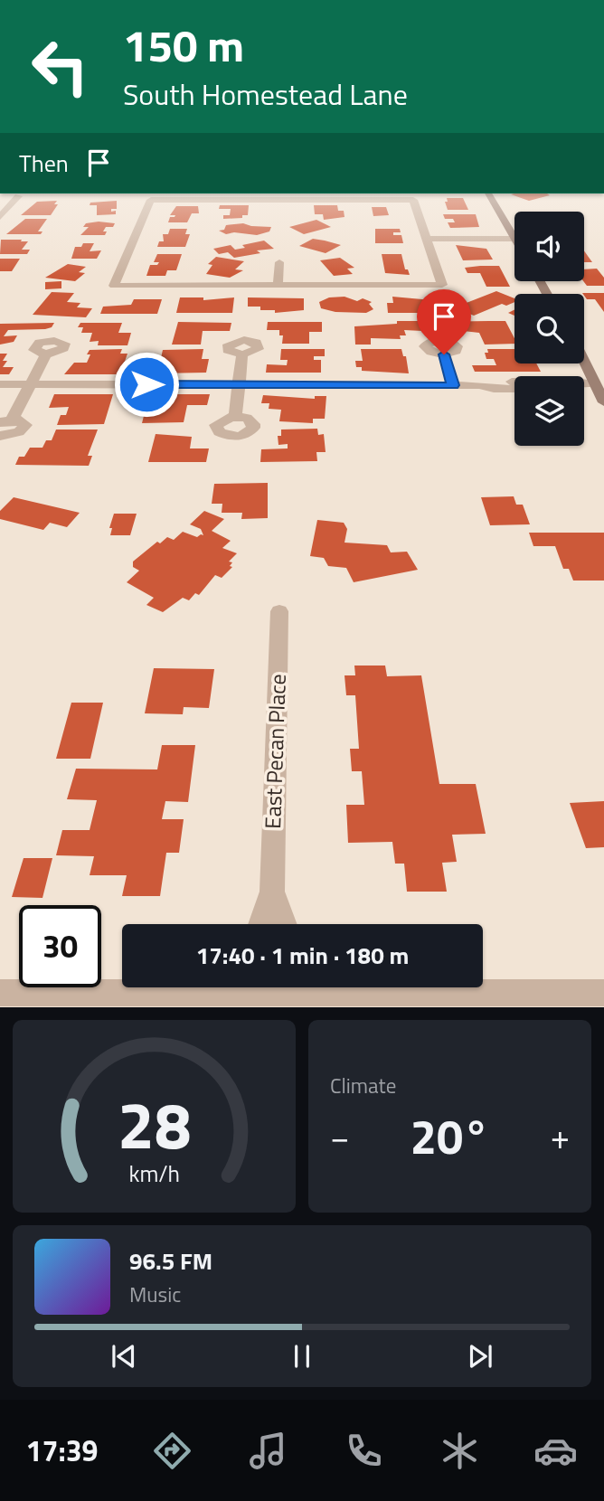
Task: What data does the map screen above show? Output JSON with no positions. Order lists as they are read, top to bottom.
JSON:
{
  "streets": {
    "street": ["East Pecan Place"]
  },
  "page": {
    "turn": ["150 m", "South Homestead Lane"],
    "then": "Then",
    "limit": "30",
    "trip": "17:40 · 1 min · 180 m",
    "tile": "Climate",
    "heat": ["−", "20°", "+"],
    "song": ["96.5 FM", "Music"],
    "tabs": "17:39",
    "gauge": ["28", "km/h"]
  }
}
